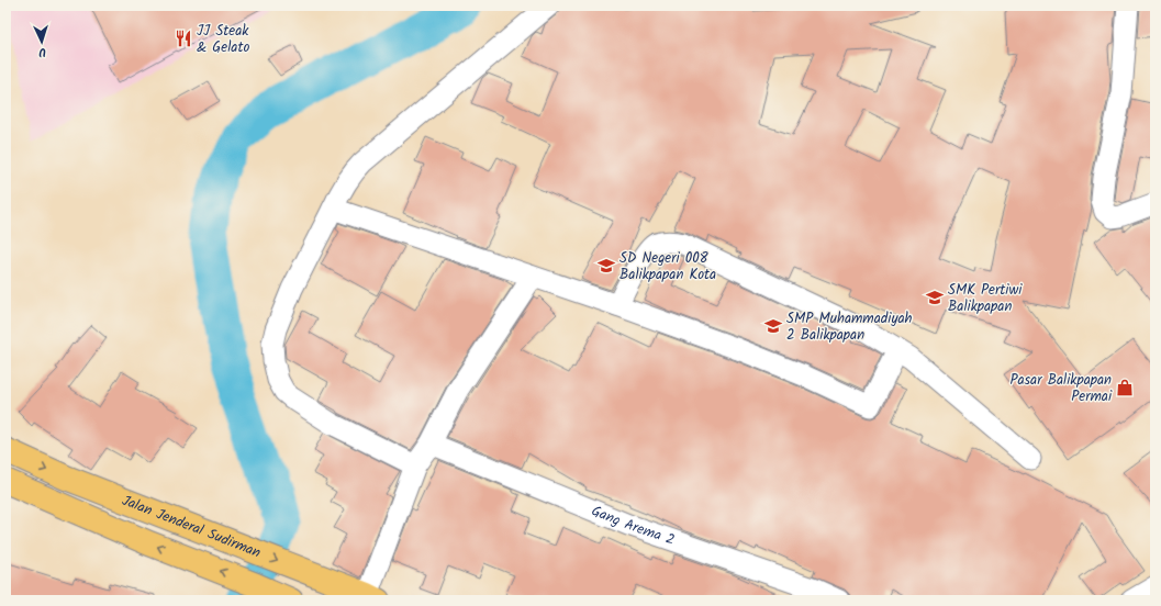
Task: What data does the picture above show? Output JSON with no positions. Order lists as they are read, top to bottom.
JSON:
{
  "streets": {
    "highway": ["Jalan Jenderal Sudirman"],
    "street": ["Gang Arema 2"]
  },
  "places": {
    "restaurant": ["JJ Steak & Gelato"],
    "school or university": ["SD Negeri 008 Balikpapan Kota", "SMK Pertiwi Balikpapan", "SMP Muhammadiyah 2 Balikpapan"],
    "shop": ["Pasar Balikpapan Permai"]
  },
  "north": "bottom"
}
